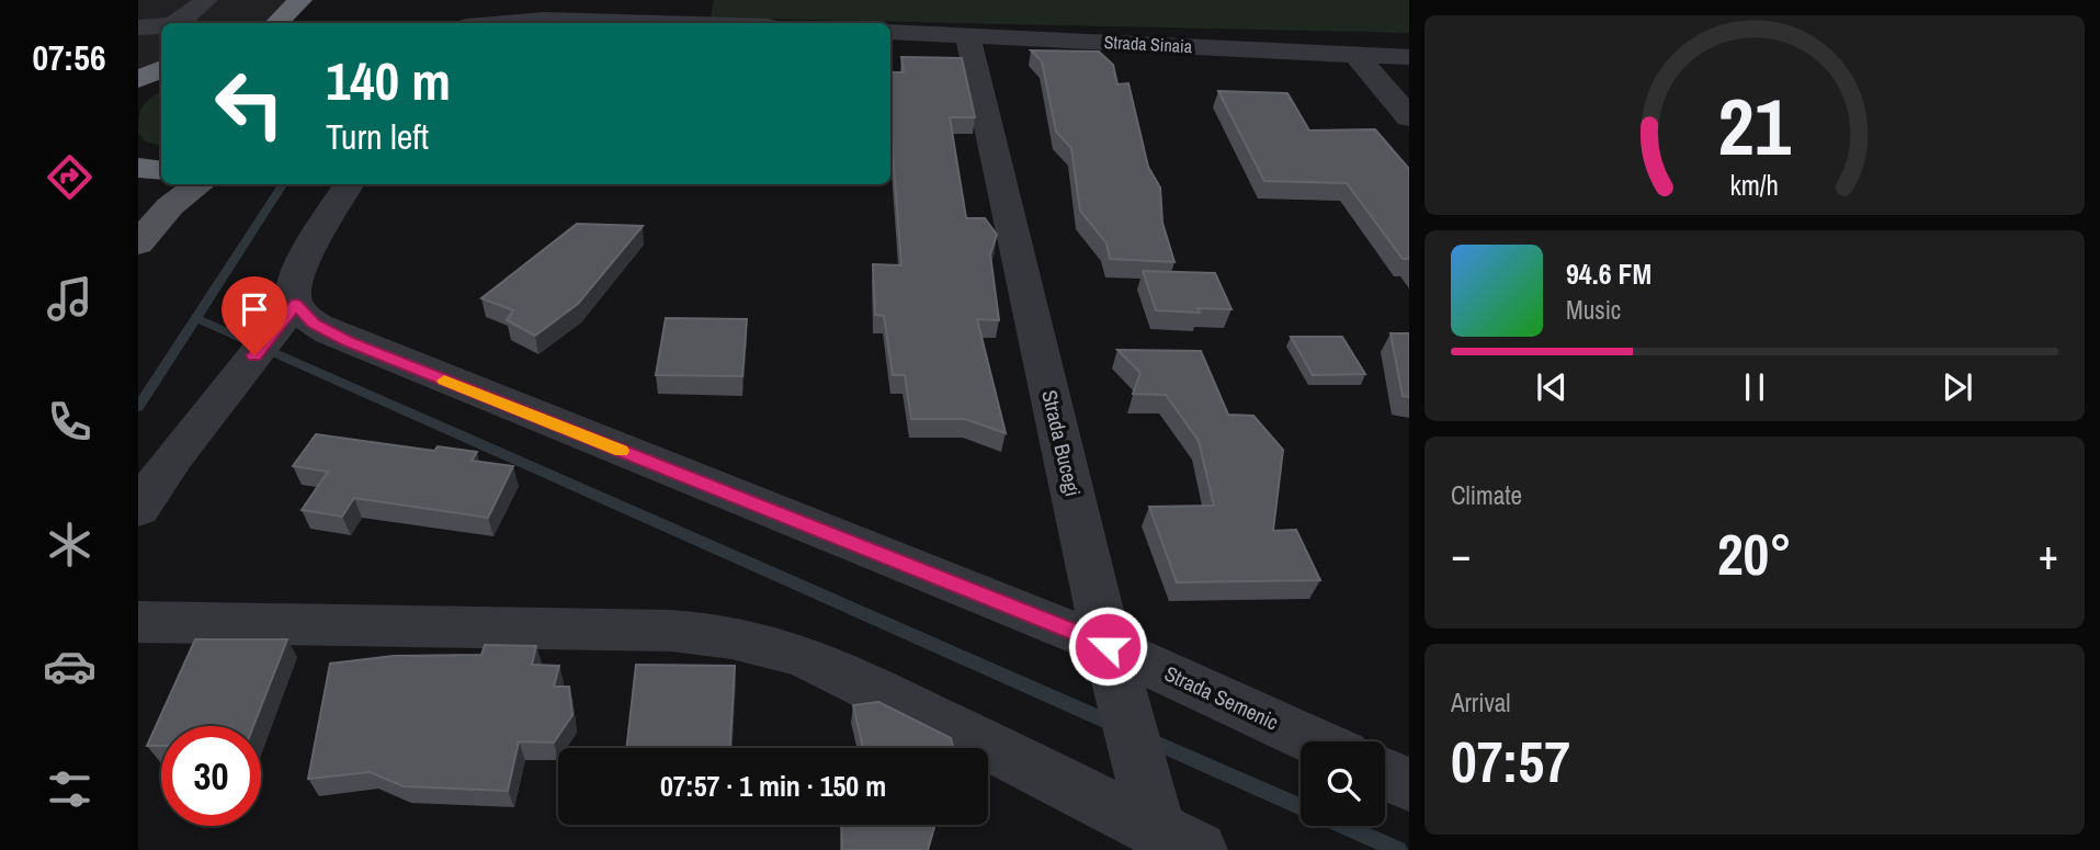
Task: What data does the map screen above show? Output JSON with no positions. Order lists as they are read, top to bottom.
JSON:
{
  "streets": {
    "street": ["Strada Sinaia", "Strada Bucegi", "Strada Semenic"]
  },
  "crossings": [
    ["Strada Sinaia", "Strada Bucegi"],
    ["Strada Bucegi", "Strada Semenic"]
  ],
  "page": {
    "tabs": "07:56",
    "turn": ["140 m", "Turn left"],
    "song": ["94.6 FM", "Music"],
    "tile": [
      "Climate",
      ["Arrival", "07:57"]
    ],
    "heat": ["−", "20°", "+"],
    "limit": "30",
    "trip": "07:57 · 1 min · 150 m",
    "gauge": ["21", "km/h"]
  }
}
